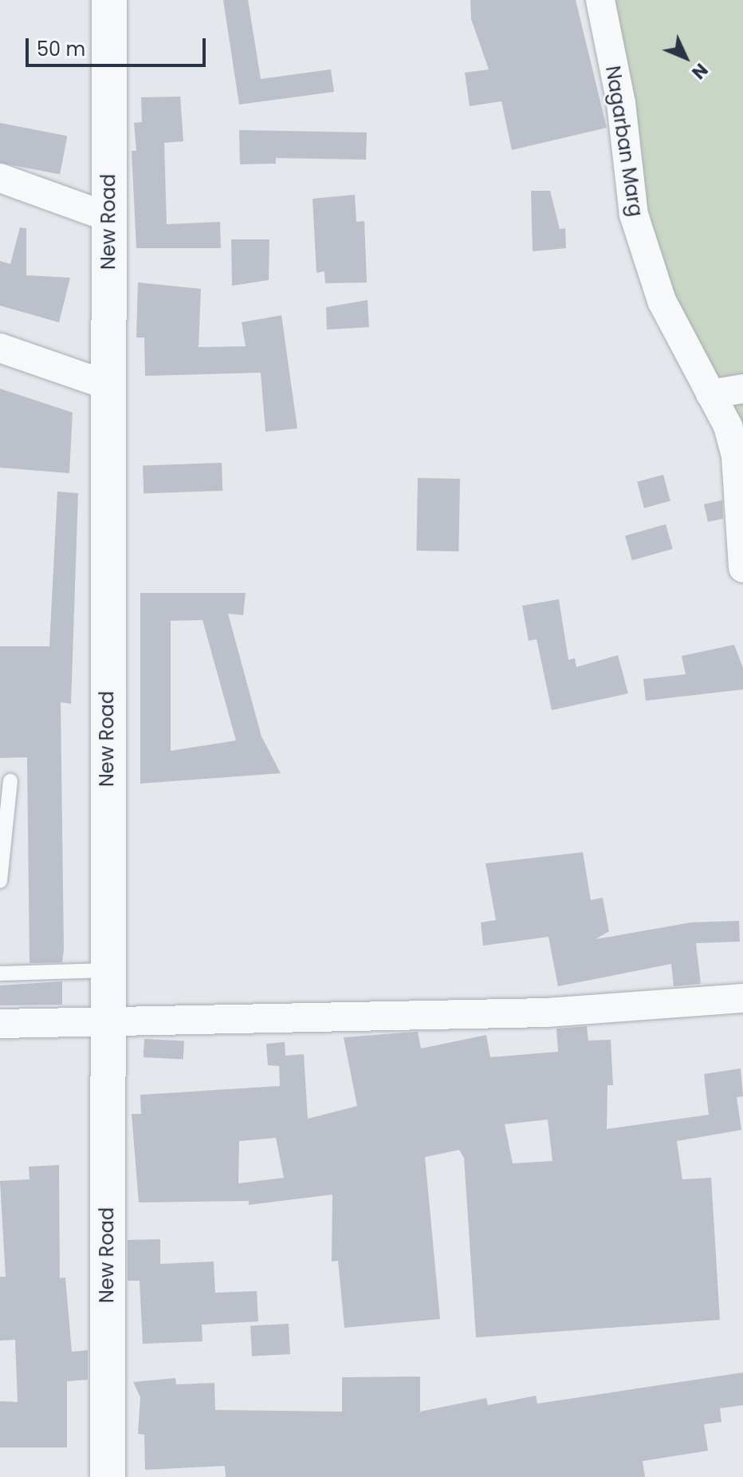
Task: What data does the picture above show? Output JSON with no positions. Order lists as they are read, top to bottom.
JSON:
{
  "streets": {
    "street": ["Nagarban Marg", "New Road"]
  },
  "scale_bar": "50 m",
  "north": "bottom right"
}
